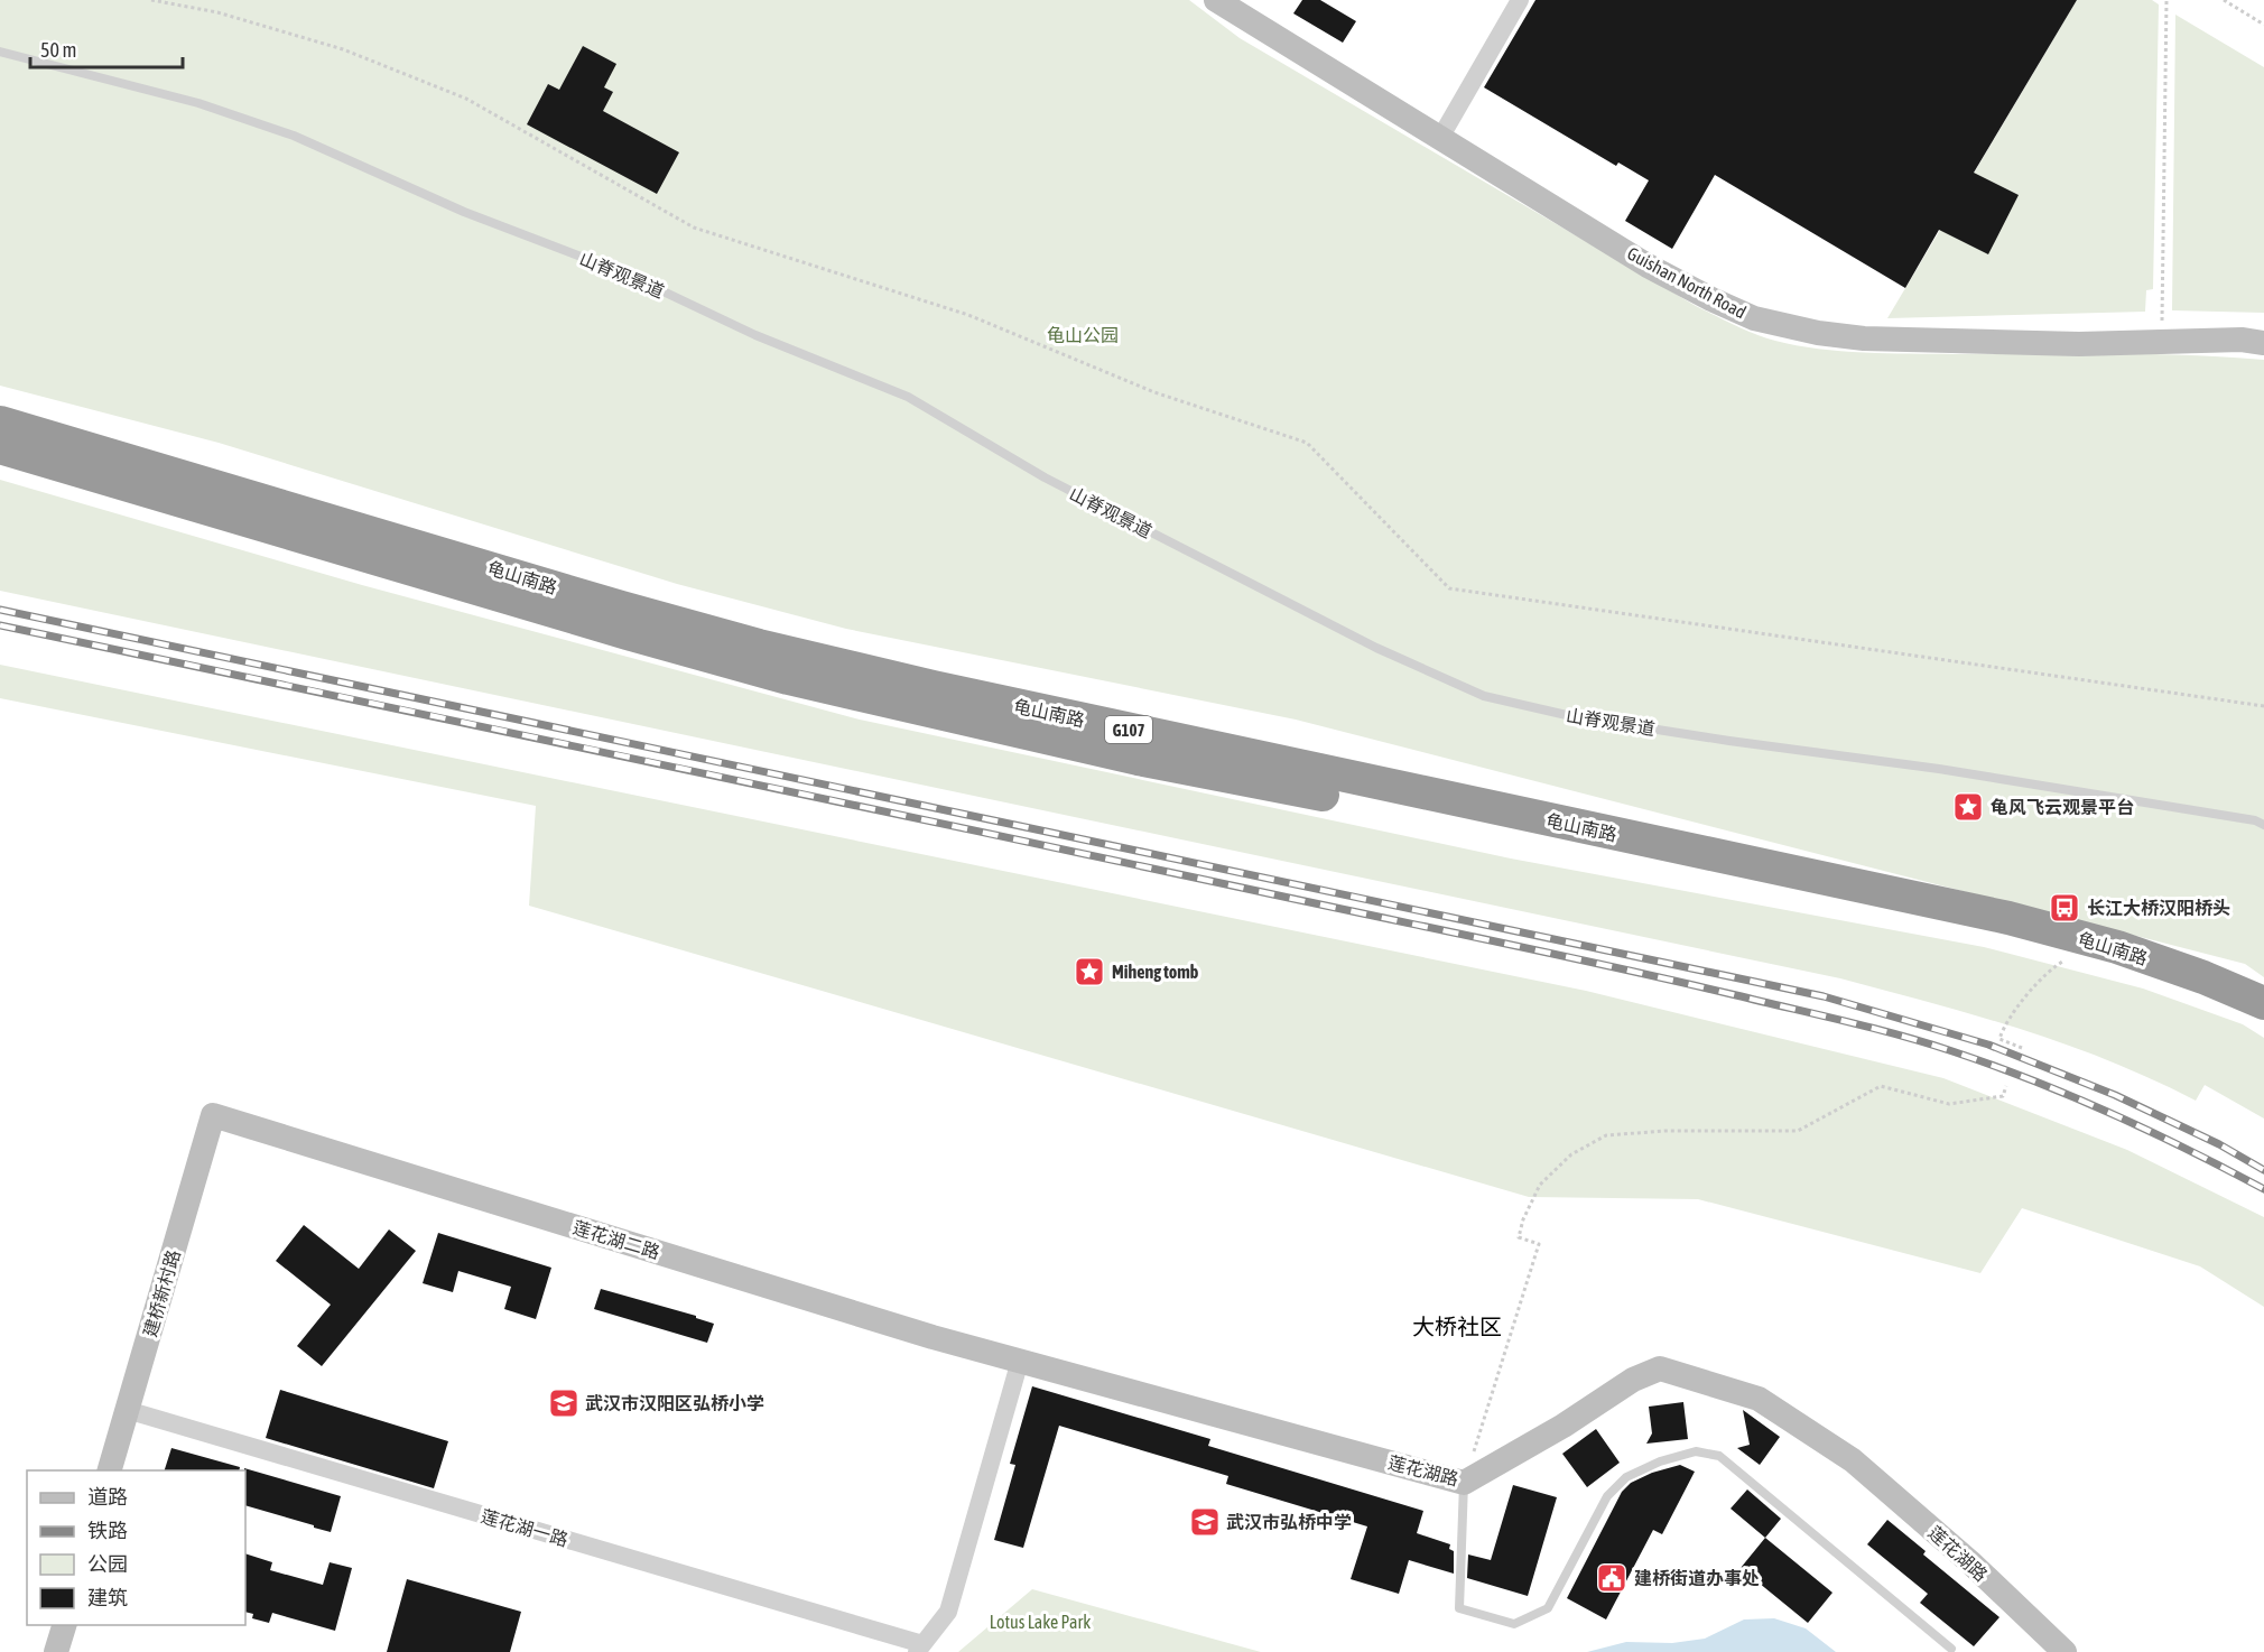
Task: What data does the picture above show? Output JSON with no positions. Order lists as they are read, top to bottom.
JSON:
{
  "streets": {
    "highway": ["龟山南路", "G107"],
    "street": [
      "Guishan North Road",
      "莲花湖二路",
      "建桥新村路",
      "莲花湖路",
      "莲花湖一路"
    ],
    "lane": ["山脊观景道"]
  },
  "crossings": [
    ["莲花湖二路", "建桥新村路"],
    ["莲花湖二路", "莲花湖路"],
    ["建桥新村路", "莲花湖一路"]
  ],
  "districts": ["大桥社区"],
  "parks": ["龟山公园", "Lotus Lake Park"],
  "places": {
    "place": ["龟风飞云观景平台", "Miheng tomb"],
    "bus stop": ["长江大桥汉阳桥头"],
    "school or university": ["武汉市汉阳区弘桥小学", "武汉市弘桥中学"],
    "public building": ["建桥街道办事处"]
  },
  "legend": [
    "道路",
    "铁路",
    "公园",
    "建筑"
  ],
  "scale_bar": "50 m"
}
